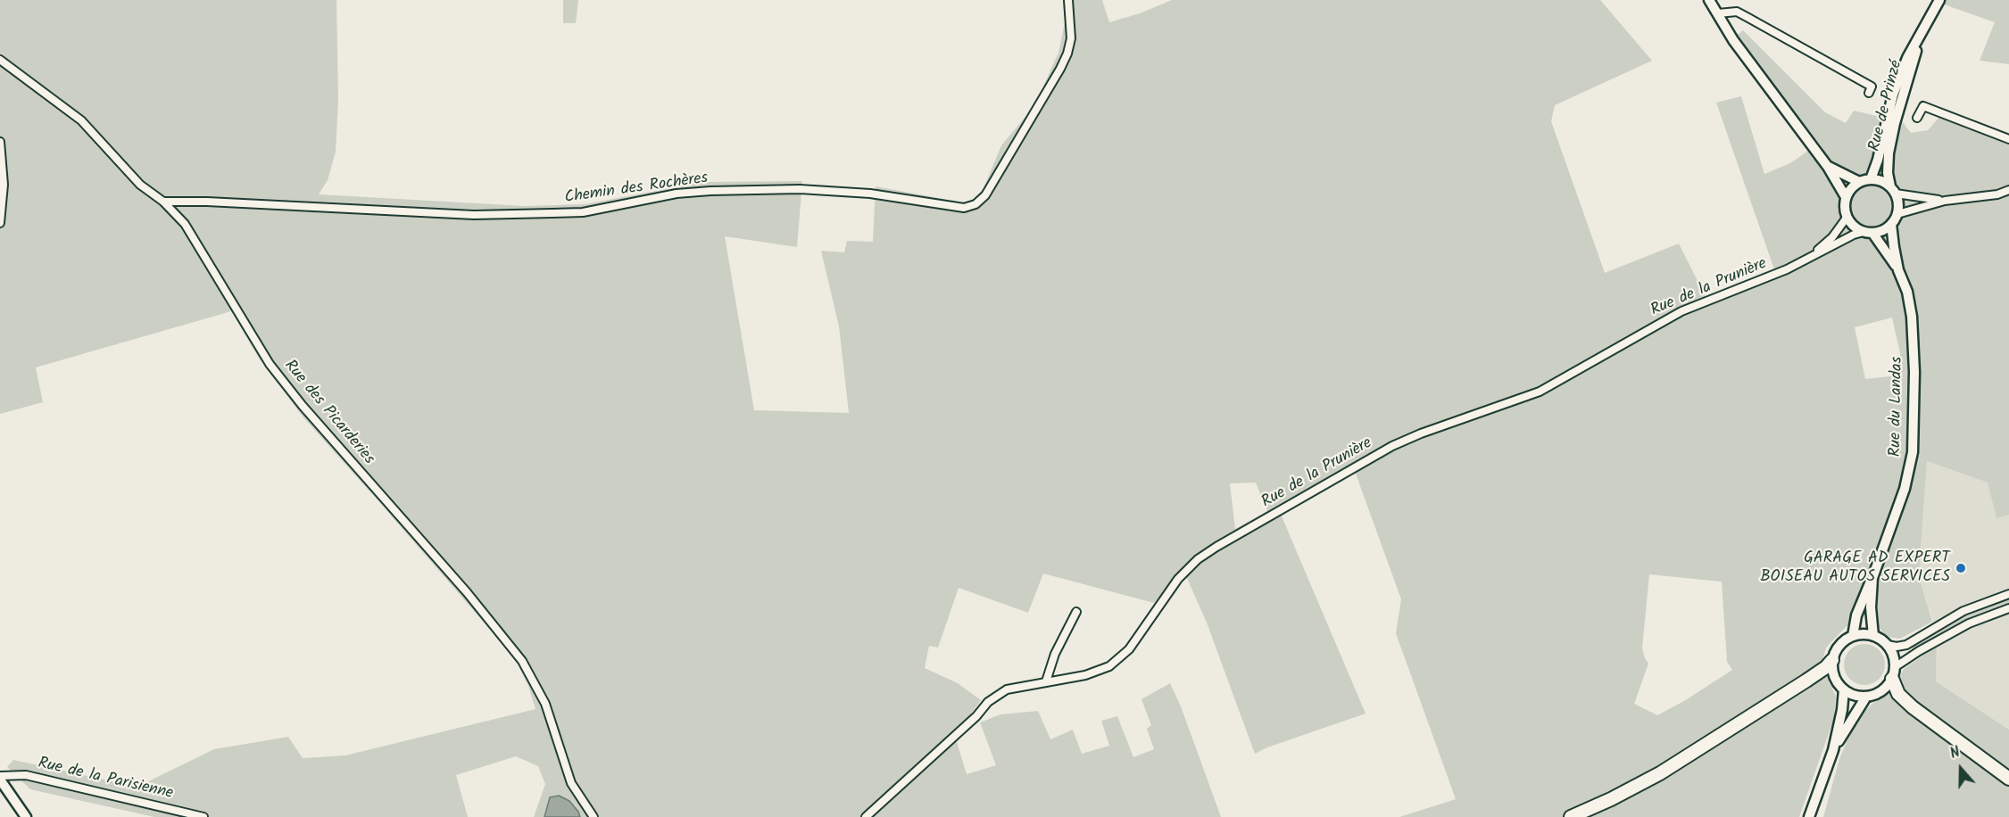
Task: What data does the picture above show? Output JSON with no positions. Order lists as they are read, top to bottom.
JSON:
{
  "streets": {
    "street": [
      "Rue de Prinzé",
      "Chemin des Rochères",
      "Rue de la Prunière",
      "Rue du Landas",
      "Rue des Picarderies",
      "Rue de la Parisienne"
    ]
  },
  "crossings": [
    ["Rue de Prinzé", "Rue de la Prunière"],
    ["Rue de Prinzé", "Rue du Landas"],
    ["Chemin des Rochères", "Rue des Picarderies"],
    ["Rue de la Prunière", "Rue du Landas"]
  ],
  "places": ["GARAGE AD EXPERT BOISEAU AUTOS SERVICES"],
  "north": "top"
}
